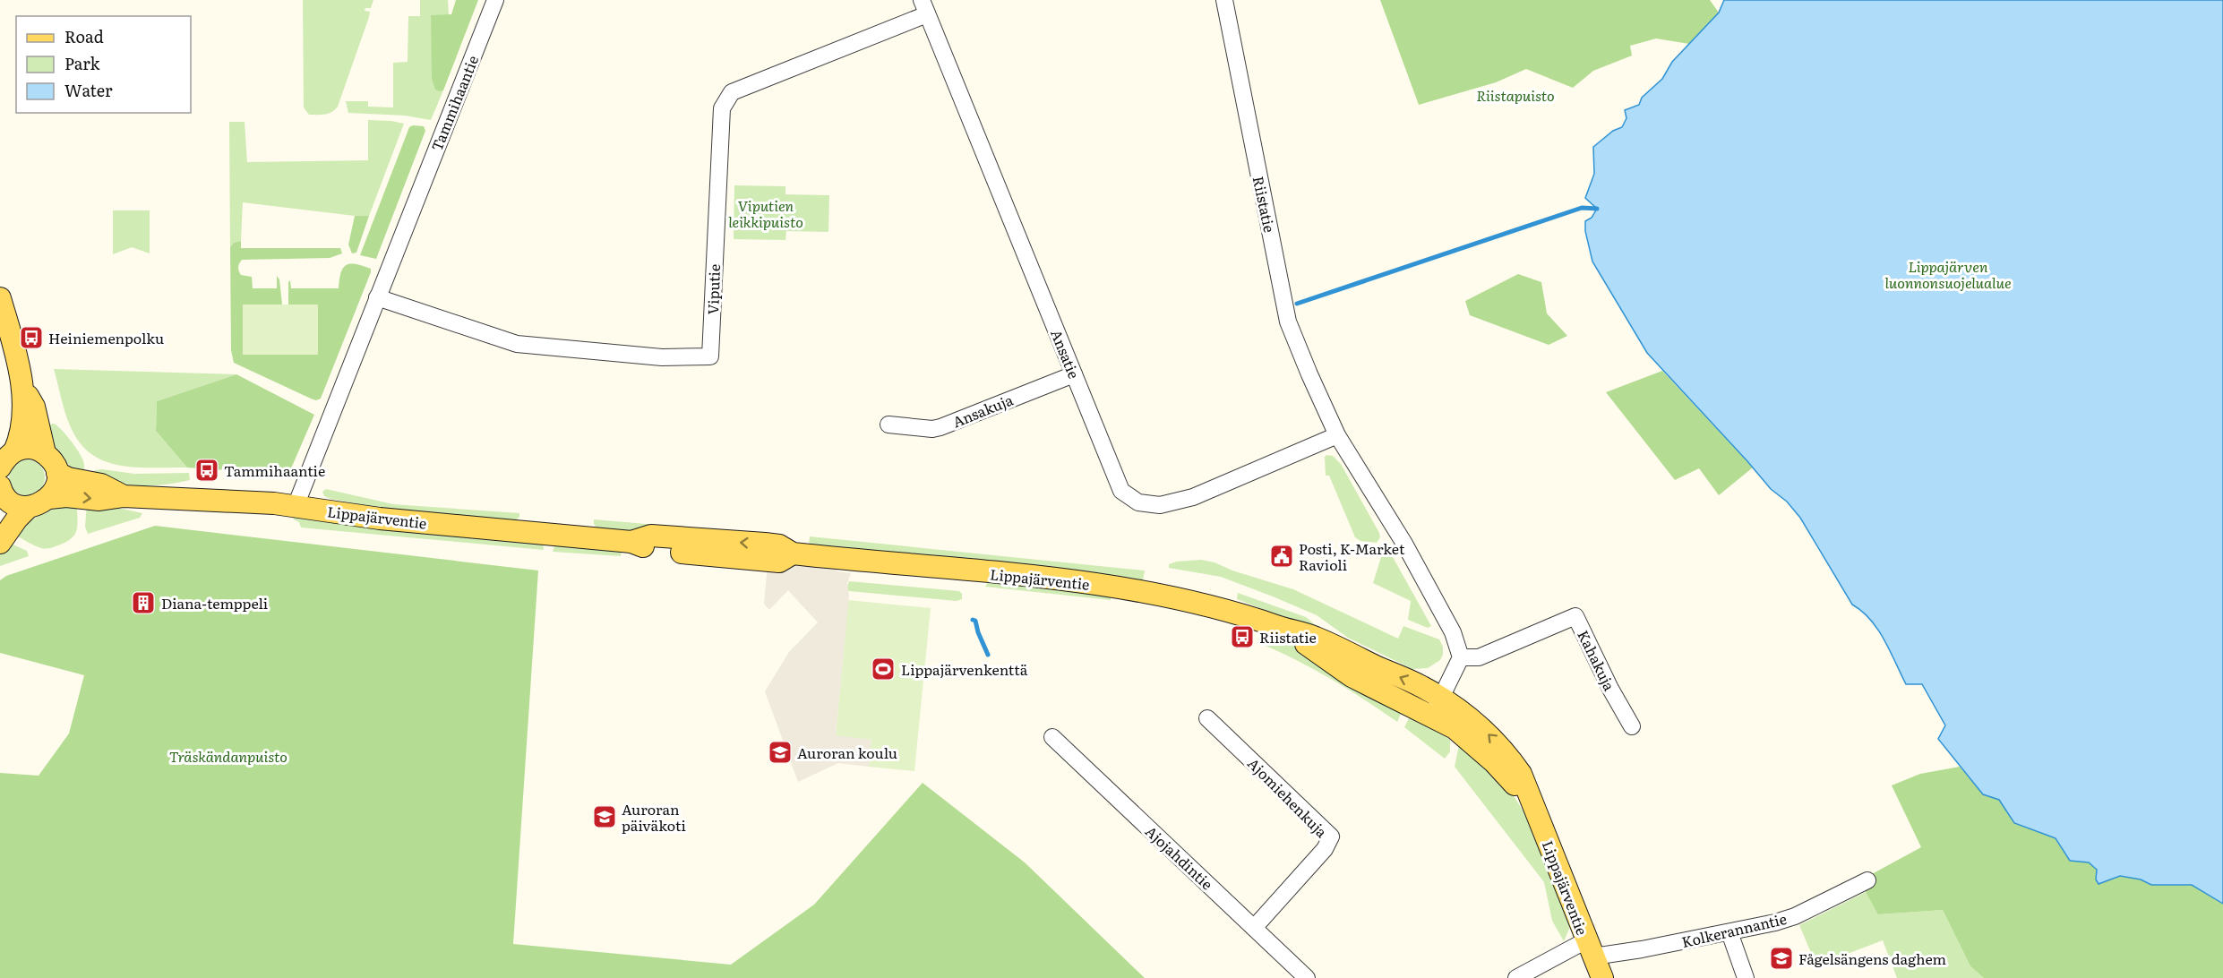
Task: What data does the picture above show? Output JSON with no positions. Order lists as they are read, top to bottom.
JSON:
{
  "streets": {
    "main road": ["Lippajärventie"],
    "street": [
      "Tammihaantie",
      "Riistatie",
      "Viputie",
      "Ansatie",
      "Ansakuja",
      "Kahakuja",
      "Ajomiehenkuja",
      "Ajojahdintie",
      "Kolkerannantie"
    ]
  },
  "crossings": [
    ["Tammihaantie", "Viputie"],
    ["Tammihaantie", "Lippajärventie"],
    ["Riistatie", "Ansatie"],
    ["Riistatie", "Kahakuja"],
    ["Viputie", "Ansatie"],
    ["Ansatie", "Ansakuja"],
    ["Lippajärventie", "Kolkerannantie"],
    ["Ajomiehenkuja", "Ajojahdintie"]
  ],
  "parks": [
    "Riistapuisto",
    "Viputien leikkipuisto",
    "Lippajärven luonnonsuojelualue",
    "Träskändanpuisto"
  ],
  "places": {
    "bus stop": ["Heiniemenpolku", "Tammihaantie", "Riistatie"],
    "public building": ["Posti, K-Market Ravioli"],
    "building": ["Diana-temppeli"],
    "sports": ["Lippajärvenkenttä"],
    "school or university": ["Auroran koulu", "Auroran päiväkoti", "Fågelsängens daghem"]
  },
  "legend": ["Road", "Park", "Water"]
}
